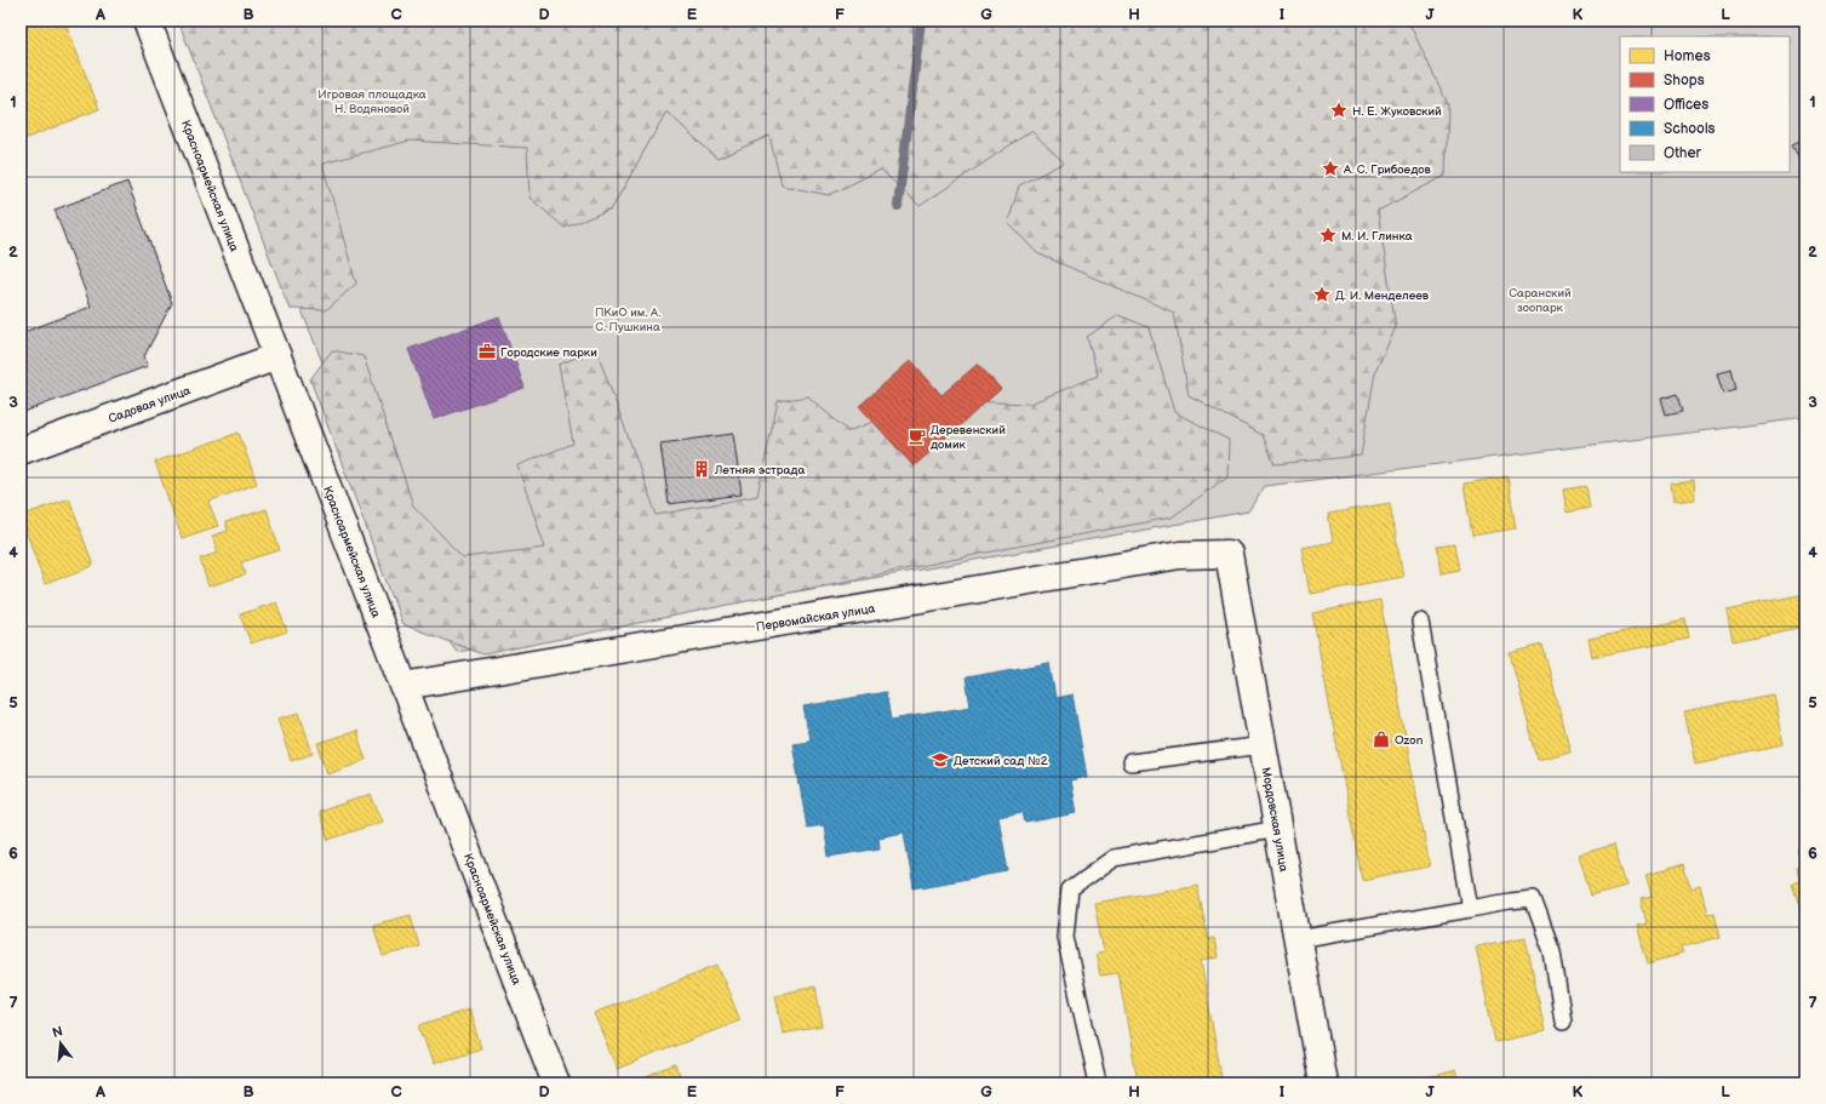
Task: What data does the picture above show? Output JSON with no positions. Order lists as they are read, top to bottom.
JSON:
{
  "streets": {
    "street": [
      "Красноармейская улица",
      "Садовая улица",
      "Первомайская улица",
      "Мордовская улица"
    ]
  },
  "crossings": [
    ["Красноармейская улица", "Садовая улица"],
    ["Красноармейская улица", "Первомайская улица"],
    ["Первомайская улица", "Мордовская улица"]
  ],
  "parks": ["Игровая площадка Н. Водяновой", "Саранский зоопарк", "ПКиО им. А. С. Пушкина"],
  "places": {
    "place": [
      "Н. Е. Жуковский",
      "А. С. Грибоедов",
      "М. И. Глинка",
      "Д. И. Менделеев"
    ],
    "office": ["Городские парки"],
    "cafe": ["Деревенский домик"],
    "building": ["Летняя эстрада"],
    "shop": ["Ozon"],
    "school or university": ["Детский сад №2"]
  },
  "legend": [
    "Homes",
    "Shops",
    "Offices",
    "Schools",
    "Other"
  ],
  "north": "top",
  "grid": {
    "columns": [
      "A",
      "B",
      "C",
      "D",
      "E",
      "F",
      "G",
      "H",
      "I",
      "J",
      "K",
      "L"
    ],
    "rows": [
      "1",
      "2",
      "3",
      "4",
      "5",
      "6",
      "7"
    ]
  }
}
